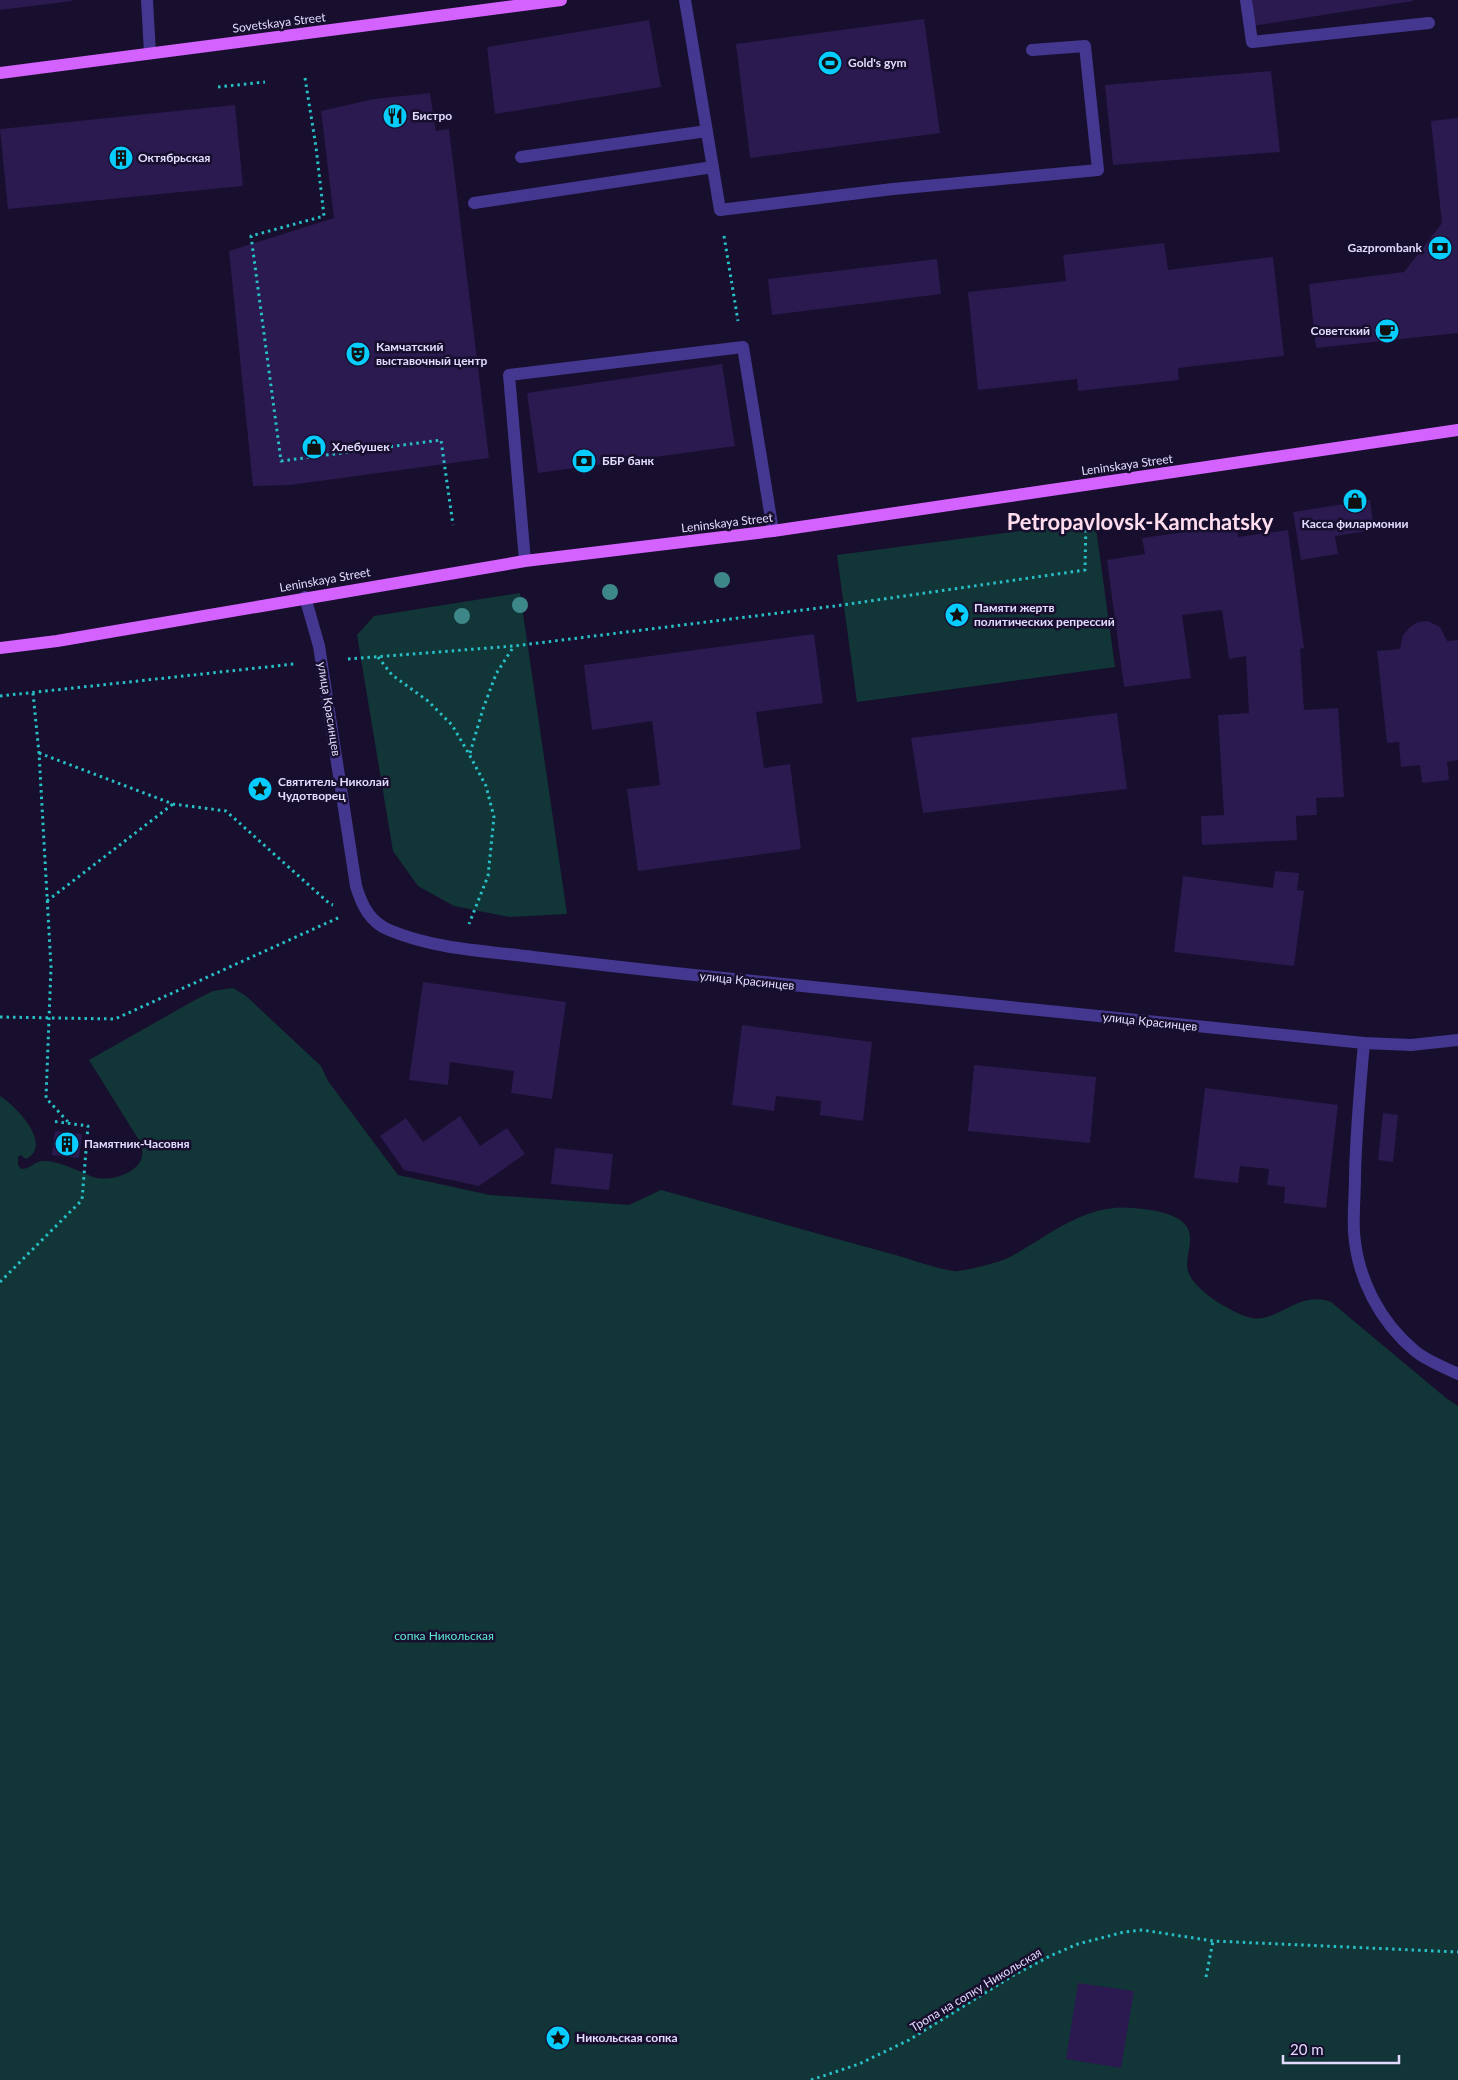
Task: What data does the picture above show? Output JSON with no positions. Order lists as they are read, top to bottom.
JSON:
{
  "streets": {
    "main road": ["Sovetskaya Street", "Leninskaya Street"],
    "street": ["улица Красинцев"],
    "path": ["Тропа на сопку Никольская"]
  },
  "crossings": [
    ["Leninskaya Street", "улица Красинцев"]
  ],
  "districts": ["Petropavlovsk-Kamchatsky"],
  "parks": ["сопка Никольская"],
  "places": {
    "sports": ["Gold's gym"],
    "restaurant": ["Бистро"],
    "building": ["Октябрьская", "Памятник-Часовня"],
    "bank": ["Gazprombank", "ББР банк"],
    "cafe": ["Советский"],
    "theatre": ["Камчатский выставочный центр"],
    "shop": ["Хлебушек", "Касса филармонии"],
    "place": ["Памяти жертв политических репрессий", "Святитель Николай Чудотворец", "Никольская сопка"]
  },
  "scale_bar": "20 m"
}
